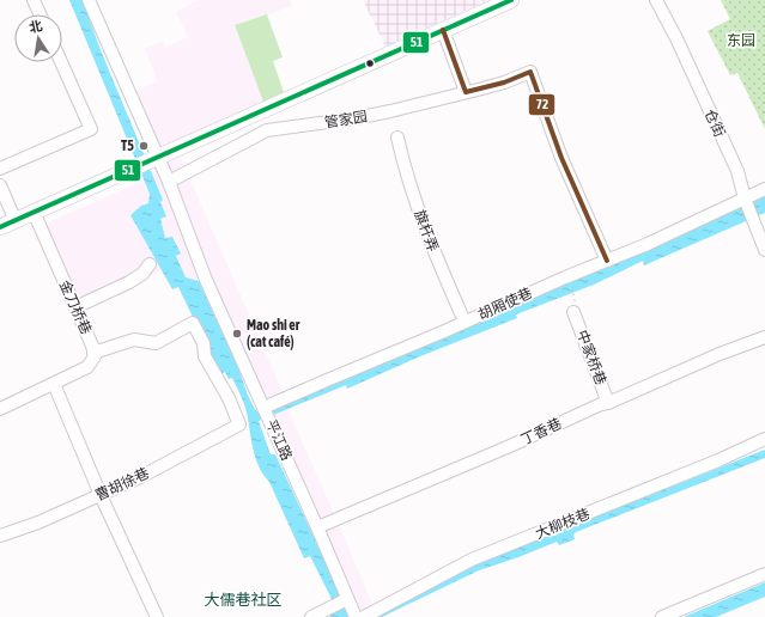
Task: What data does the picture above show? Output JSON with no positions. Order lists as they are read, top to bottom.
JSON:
{
  "streets": {
    "street": [
      "管家园",
      "仓街",
      "旗杆弄",
      "胡厢使巷",
      "金刀桥巷",
      "中家桥巷",
      "丁香巷",
      "平江路",
      "曹胡徐巷",
      "大柳枝巷"
    ]
  },
  "crossings": [
    ["管家园", "胡厢使巷"],
    ["管家园", "平江路"],
    ["仓街", "胡厢使巷"],
    ["旗杆弄", "胡厢使巷"],
    ["胡厢使巷", "平江路"],
    ["金刀桥巷", "曹胡徐巷"],
    ["中家桥巷", "丁香巷"],
    ["丁香巷", "平江路"]
  ],
  "districts": ["大儒巷社区"],
  "parks": ["东园"],
  "places": ["T5", "Mao shi er (cat café)"],
  "lines": ["transit line 51", "transit line 72"],
  "north": "top"
}
